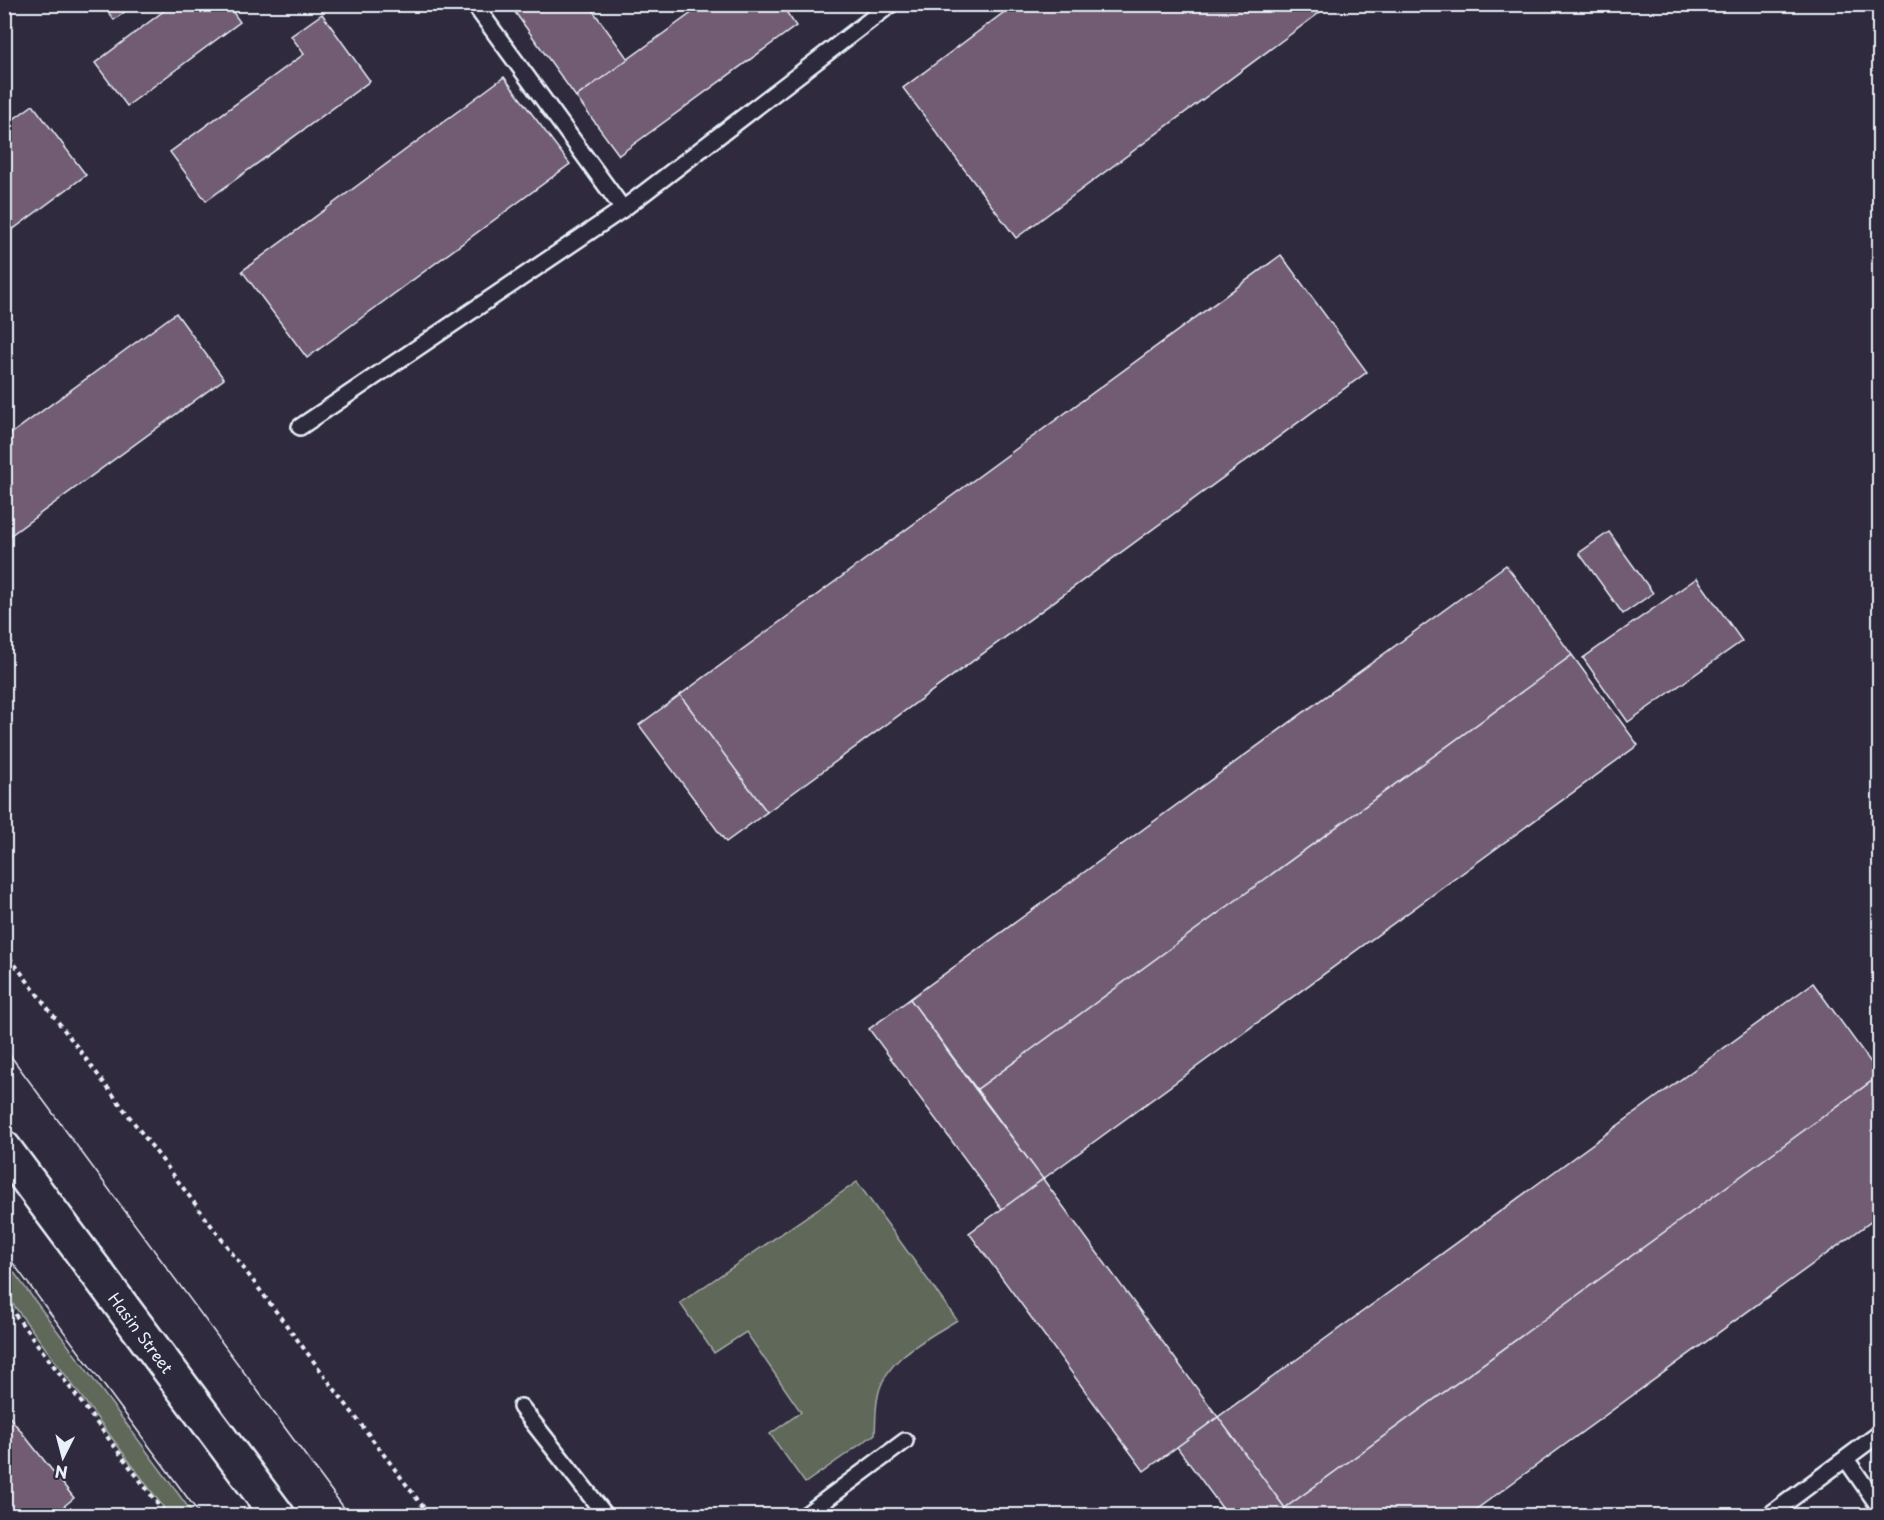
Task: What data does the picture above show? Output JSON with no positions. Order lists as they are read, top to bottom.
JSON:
{
  "streets": {
    "main road": ["Hasin Street"]
  },
  "north": "bottom"
}
